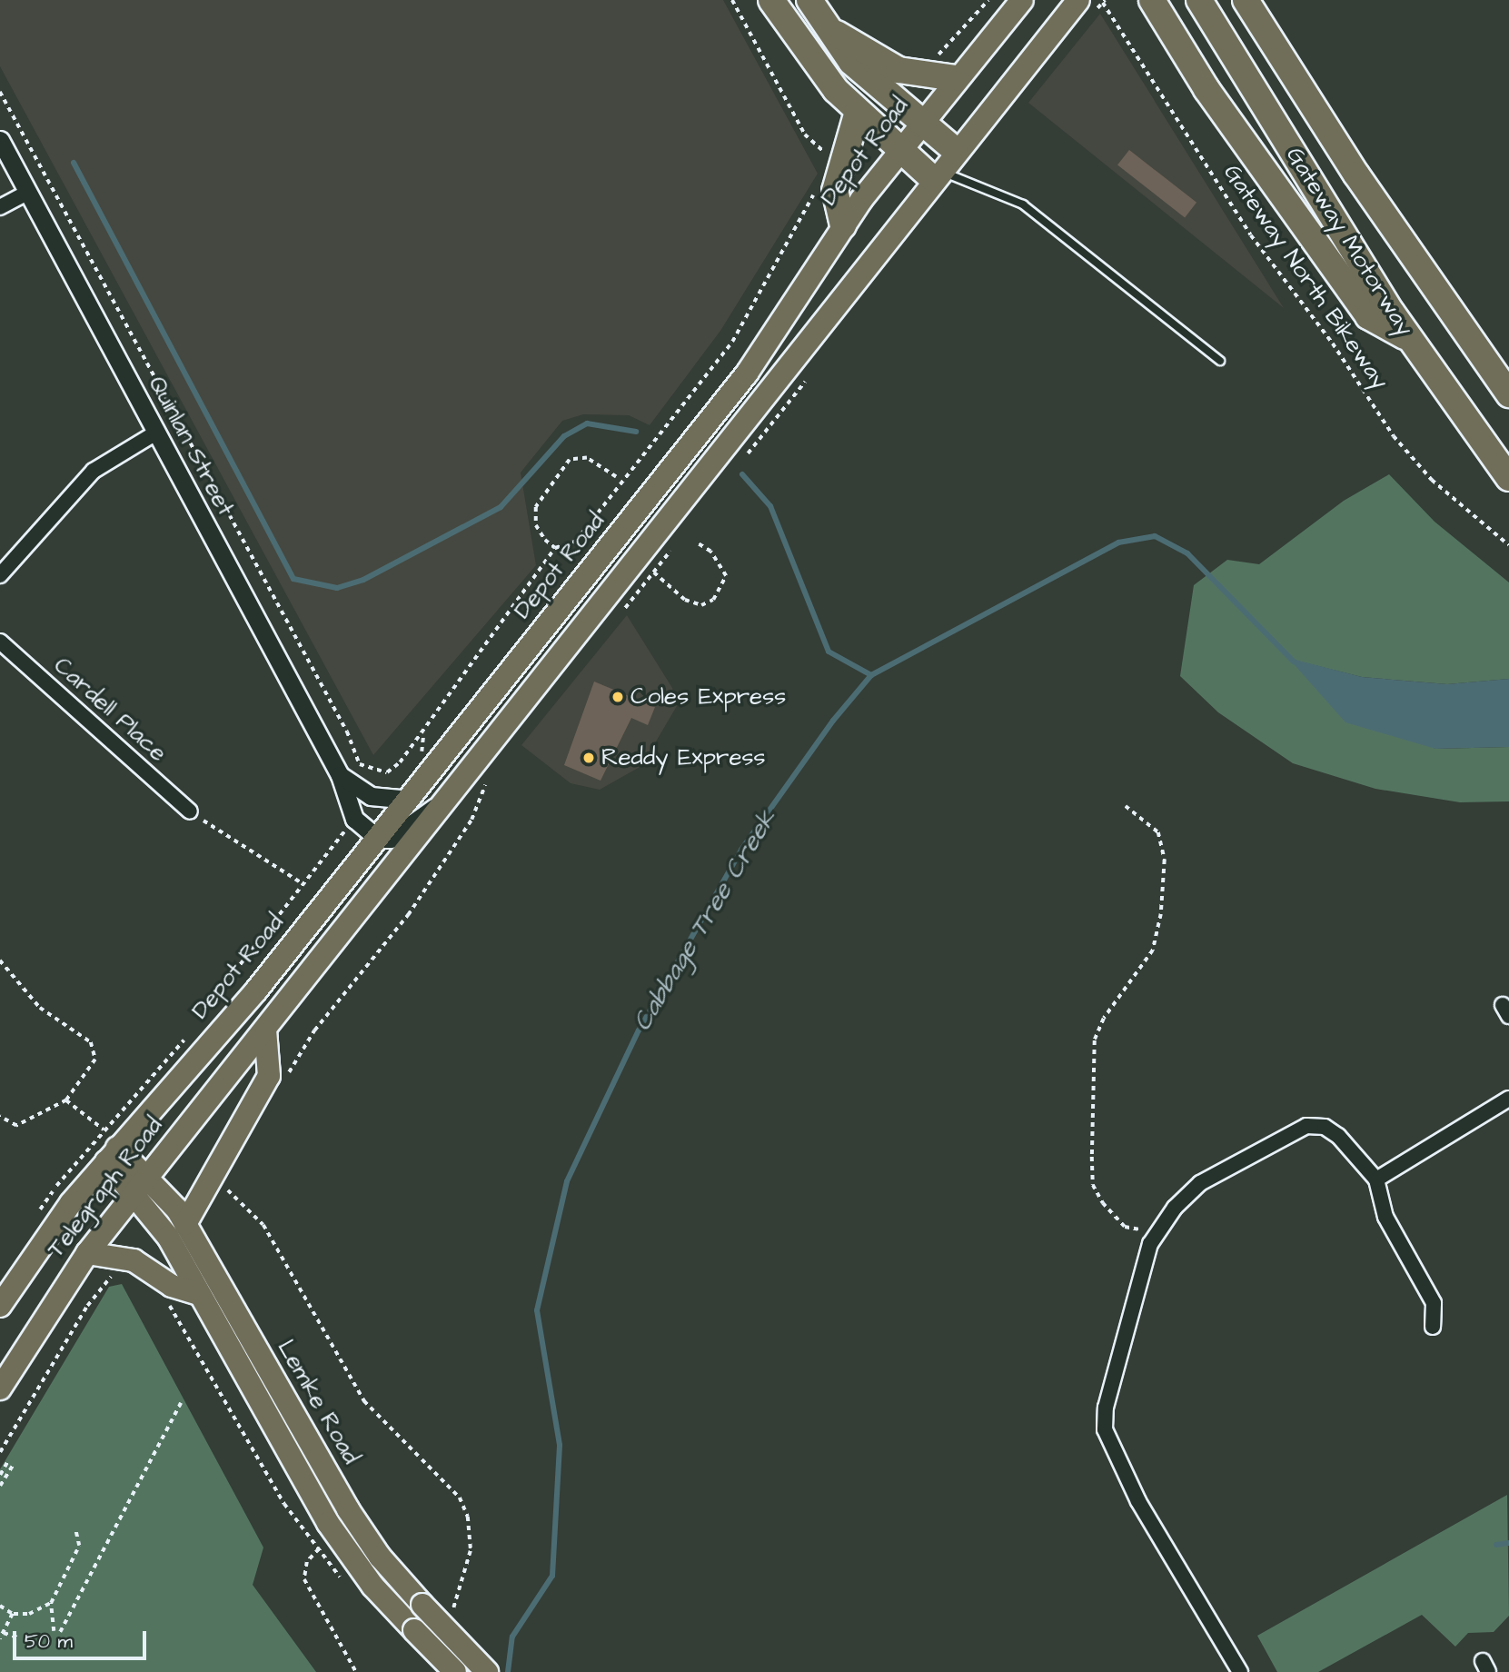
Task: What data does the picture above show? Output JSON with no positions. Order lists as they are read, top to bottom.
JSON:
{
  "streets": {
    "highway": ["Gateway Motorway"],
    "main road": ["Depot Road", "Telegraph Road", "Lemke Road"],
    "street": ["Quinlan Street", "Cardell Place"],
    "path": ["Gateway North Bikeway"]
  },
  "crossings": [
    ["Depot Road", "Quinlan Street"],
    ["Depot Road", "Telegraph Road"],
    ["Depot Road", "Lemke Road"],
    ["Telegraph Road", "Lemke Road"]
  ],
  "water": ["Cabbage Tree Creek"],
  "places": ["Coles Express", "Reddy Express"],
  "scale_bar": "50 m"
}
